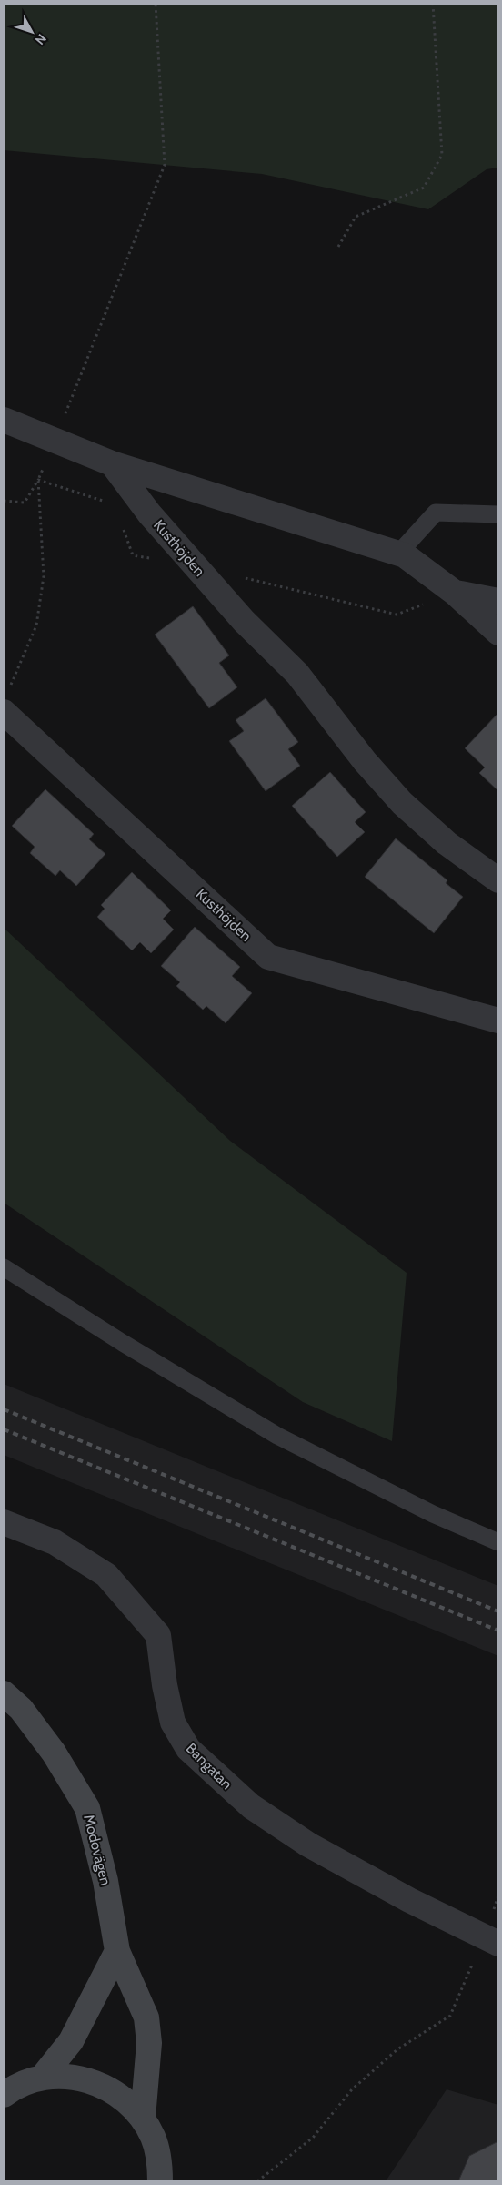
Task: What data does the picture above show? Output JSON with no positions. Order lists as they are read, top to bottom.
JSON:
{
  "streets": {
    "main road": ["Modovägen"],
    "street": ["Kusthöjden", "Bangatan"]
  },
  "north": "bottom right"
}
